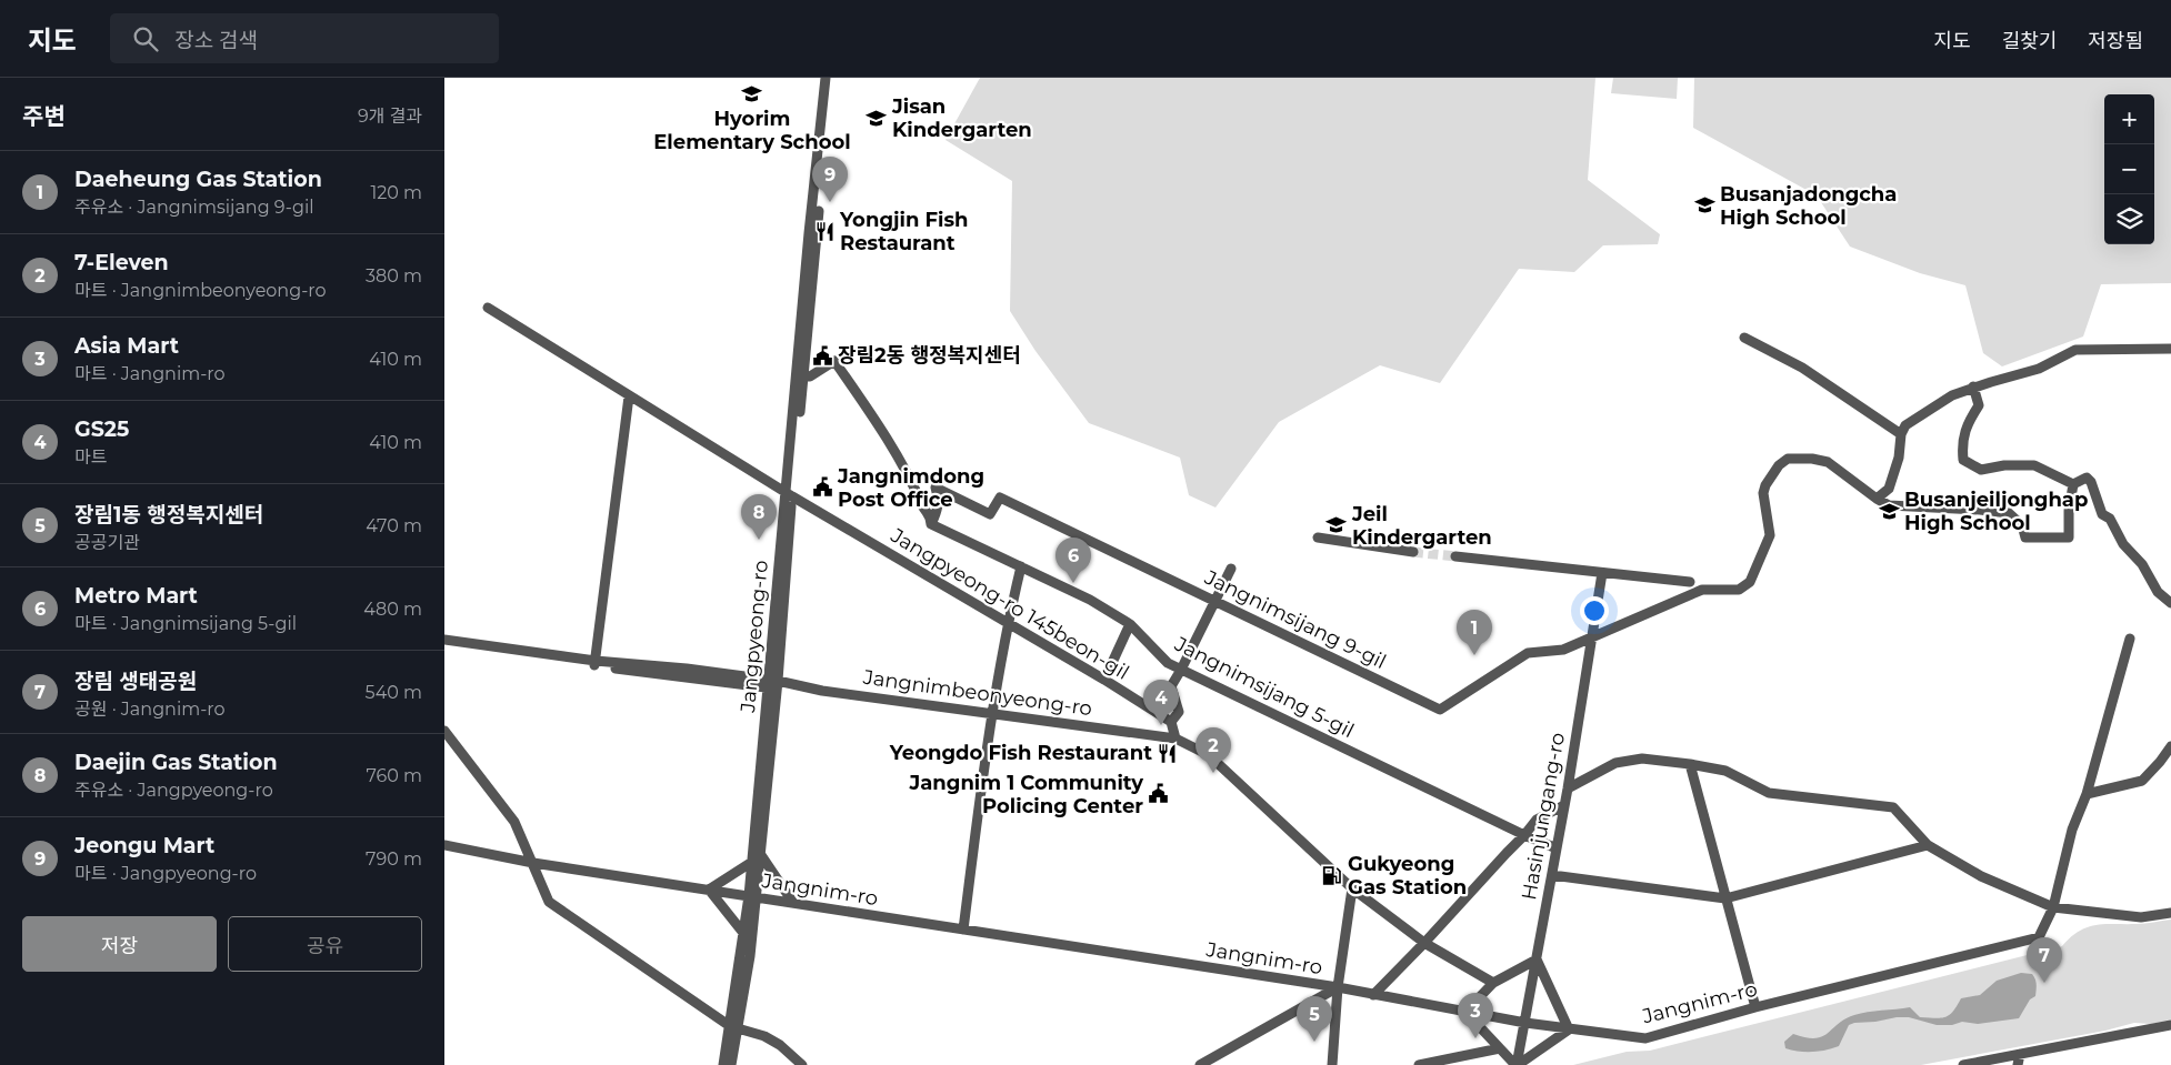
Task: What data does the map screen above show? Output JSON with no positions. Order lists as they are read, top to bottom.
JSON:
{
  "streets": {
    "street": [
      "Jangpyeong-ro 145beon-gil",
      "Jangnimsijang 9-gil",
      "Jangpyeong-ro",
      "Jangnimsijang 5-gil",
      "Jangnimbeonyeong-ro",
      "Hasinjungang-ro",
      "Jangnim-ro"
    ]
  },
  "crossings": [
    ["Jangpyeong-ro 145beon-gil", "Jangpyeong-ro"],
    ["Jangnimsijang 9-gil", "Jangnimsijang 5-gil"],
    ["Jangnimsijang 9-gil", "Hasinjungang-ro"],
    ["Jangpyeong-ro", "Jangnimbeonyeong-ro"],
    ["Jangpyeong-ro", "Jangnim-ro"],
    ["Jangnimsijang 5-gil", "Hasinjungang-ro"],
    ["Hasinjungang-ro", "Jangnim-ro"]
  ],
  "places": {
    "school or university": [
      "Hyorim Elementary School",
      "Jisan Kindergarten",
      "Busanjadongcha High School",
      "Busanjeiljonghap High School",
      "Jeil Kindergarten"
    ],
    "restaurant": ["Yongjin Fish Restaurant", "Yeongdo Fish Restaurant"],
    "public building": ["장림2동 행정복지센터", "Jangnimdong Post Office", "Jangnim 1 Community Policing Center"],
    "fuel station": ["Gukyeong Gas Station"]
  },
  "page": {
    "header": "지도",
    "search": "장소 검색",
    "nav": ["지도", "길찾기", "저장됨"],
    "heading": ["주변", "9개 결과"],
    "map_buttons": ["+", "−"],
    "list": [
      {
        "mark": "1",
        "name": "Daeheung Gas Station",
        "note": "주유소 · Jangnimsijang 9-gil",
        "value": "120 m"
      },
      {
        "mark": "2",
        "name": "7-Eleven",
        "note": "마트 · Jangnimbeonyeong-ro",
        "value": "380 m"
      },
      {
        "mark": "3",
        "name": "Asia Mart",
        "note": "마트 · Jangnim-ro",
        "value": "410 m"
      },
      {
        "mark": "4",
        "name": "GS25",
        "note": "마트",
        "value": "410 m"
      },
      {
        "mark": "5",
        "name": "장림1동 행정복지센터",
        "note": "공공기관",
        "value": "470 m"
      },
      {
        "mark": "6",
        "name": "Metro Mart",
        "note": "마트 · Jangnimsijang 5-gil",
        "value": "480 m"
      },
      {
        "mark": "7",
        "name": "장림 생태공원",
        "note": "공원 · Jangnim-ro",
        "value": "540 m"
      },
      {
        "mark": "8",
        "name": "Daejin Gas Station",
        "note": "주유소 · Jangpyeong-ro",
        "value": "760 m"
      },
      {
        "mark": "9",
        "name": "Jeongu Mart",
        "note": "마트 · Jangpyeong-ro",
        "value": "790 m"
      }
    ],
    "pins": [
      "9",
      "8",
      "6",
      "1",
      "4",
      "2",
      "7",
      "3",
      "5"
    ],
    "buttons": ["저장", "공유"]
  }
}
